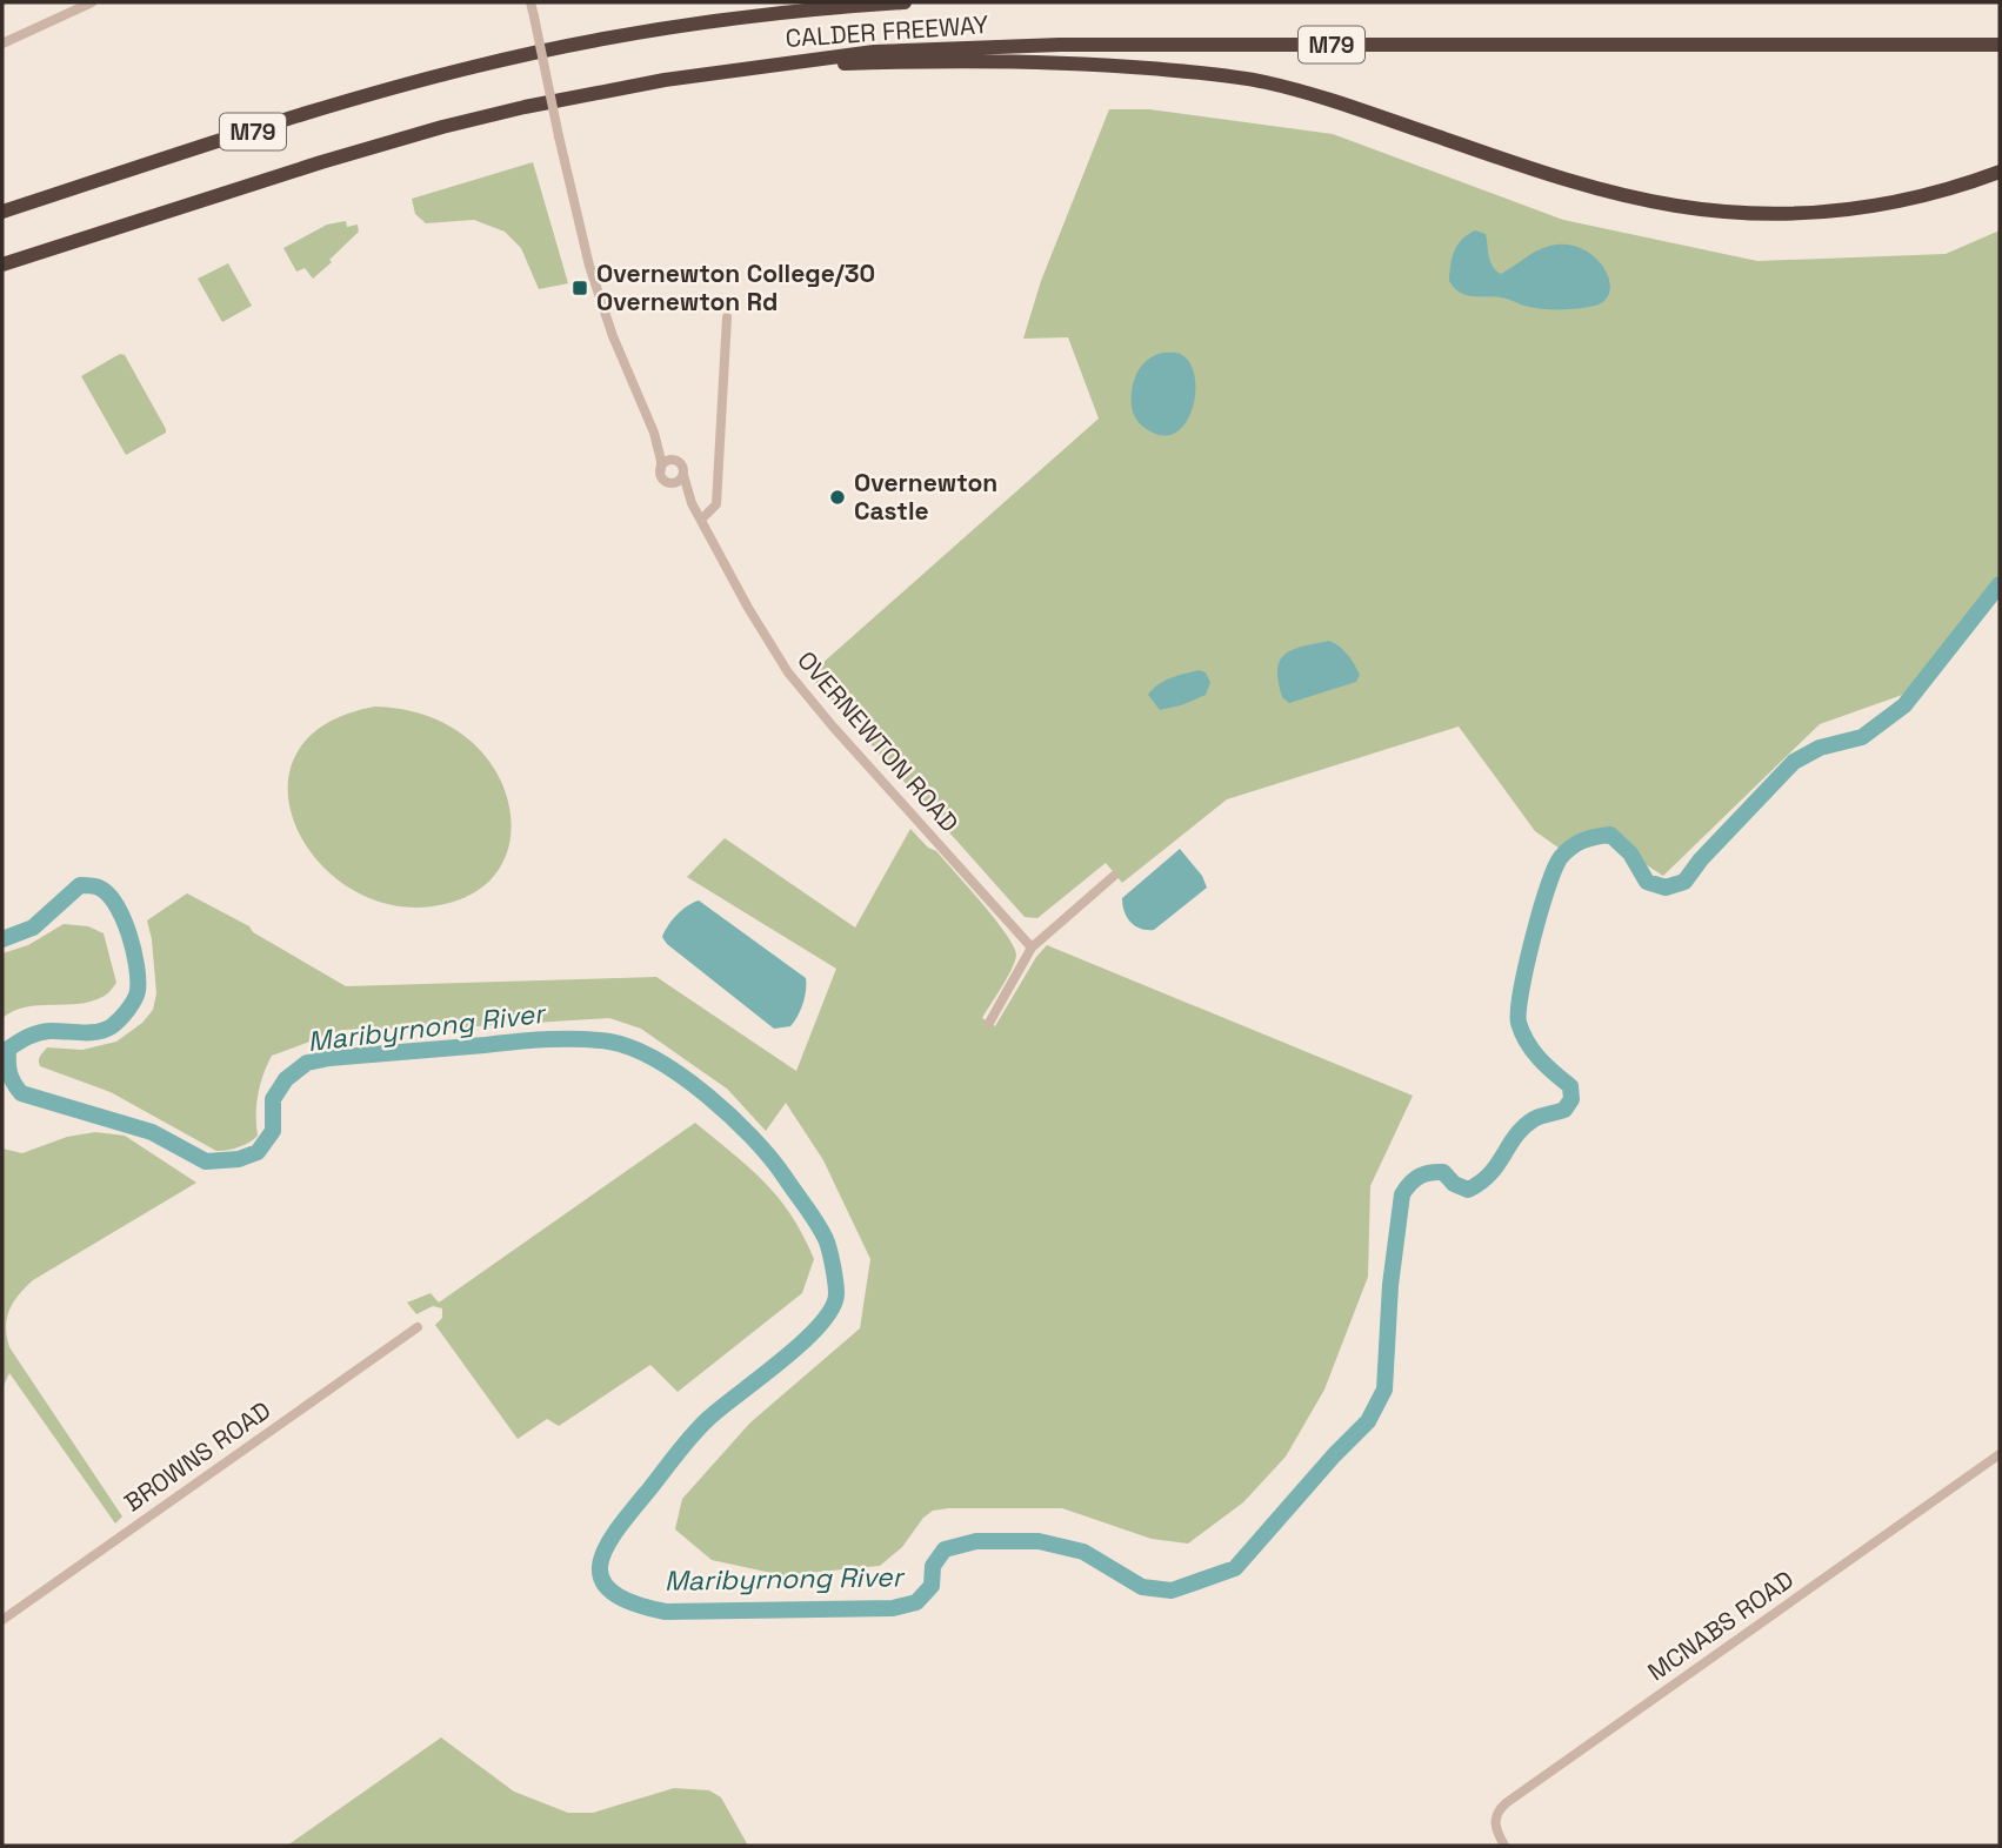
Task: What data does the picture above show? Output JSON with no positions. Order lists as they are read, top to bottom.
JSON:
{
  "streets": {
    "highway": ["CALDER FREEWAY", "M79"],
    "street": ["OVERNEWTON ROAD", "BROWNS ROAD", "MCNABS ROAD"]
  },
  "water": ["Maribyrnong River"],
  "places": {
    "transit": ["Overnewton College/30 Overnewton Rd"],
    "other": ["Overnewton Castle"]
  }
}
